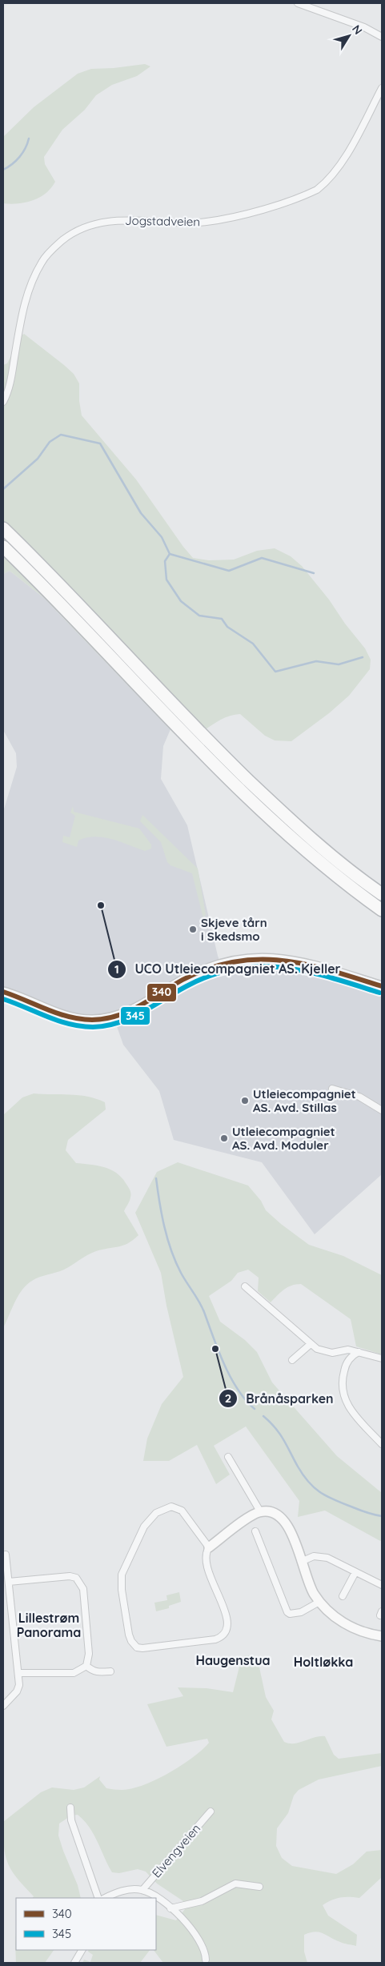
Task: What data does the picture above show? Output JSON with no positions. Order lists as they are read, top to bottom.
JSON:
{
  "streets": {
    "street": ["Jogstadveien", "Elvengveien"]
  },
  "districts": ["Lillestrøm Panorama", "Haugenstua", "Holtløkka"],
  "places": [
    "UCO Utleiecompagniet AS. Kjeller",
    "Skjeve tårn i Skedsmo",
    "Utleiecompagniet AS. Avd. Stillas",
    "Utleiecompagniet AS. Avd. Moduler",
    "Brånåsparken"
  ],
  "lines": ["transit line 340", "transit line 345"],
  "legend": ["340", "345"],
  "north": "top right"
}
